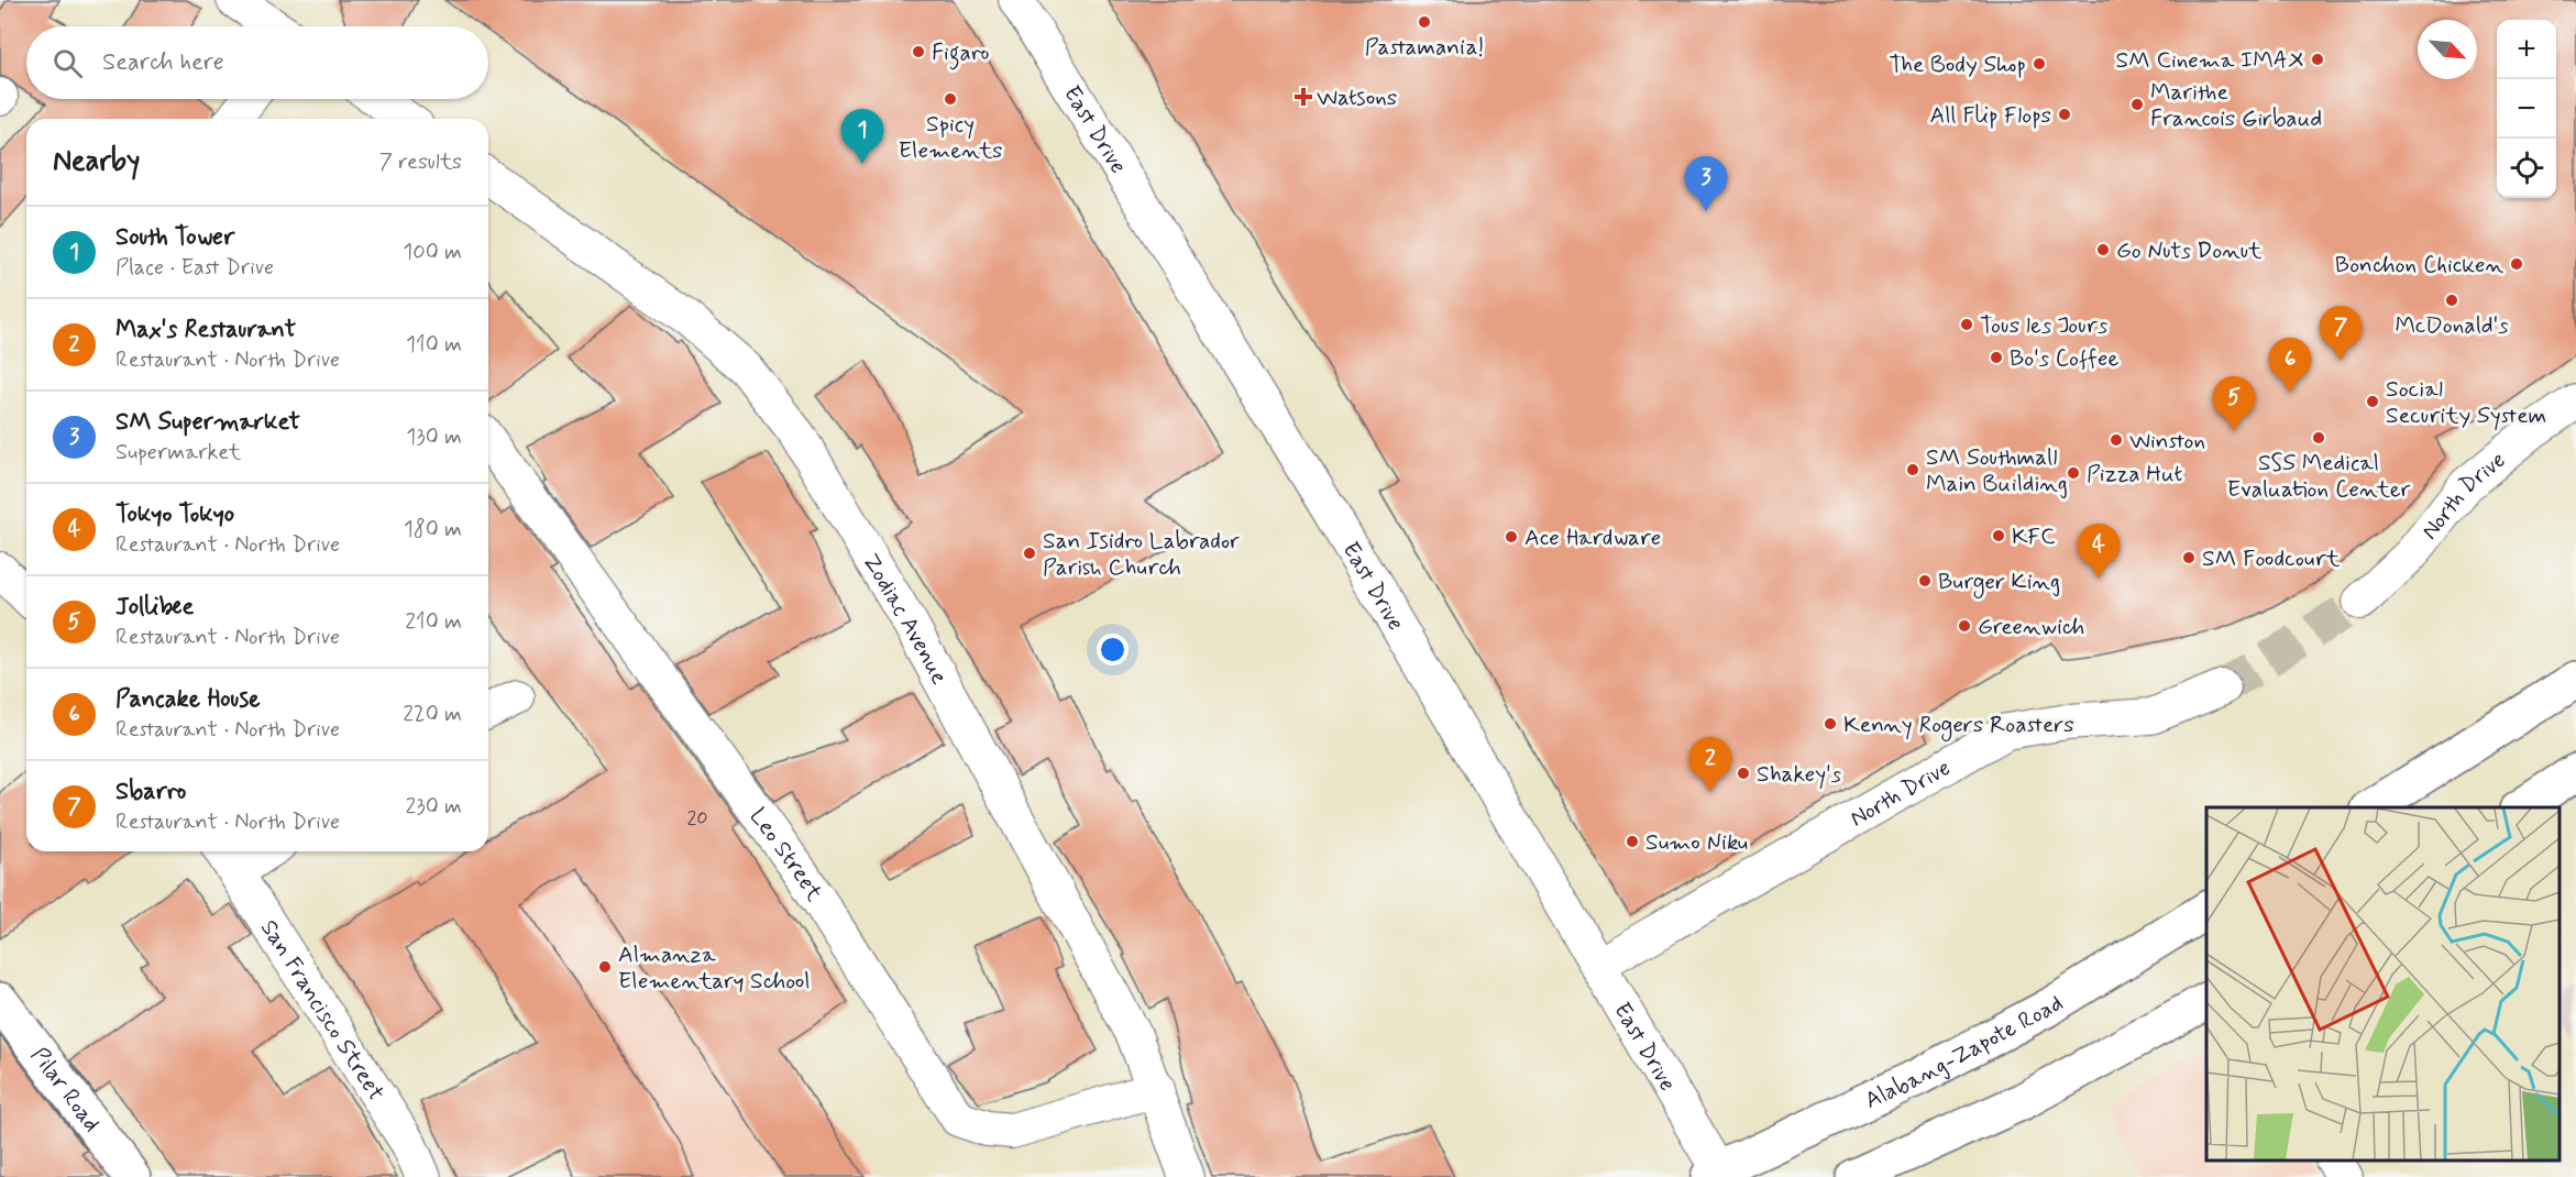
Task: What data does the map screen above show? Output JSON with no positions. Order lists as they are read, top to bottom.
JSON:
{
  "streets": {
    "main road": ["Alabang-Zapote Road", "Pilar Road"],
    "street": [
      "East Drive",
      "North Drive",
      "Zodiac Avenue",
      "Leo Street",
      "San Francisco Street"
    ]
  },
  "crossings": [
    ["East Drive", "North Drive"],
    ["East Drive", "Alabang-Zapote Road"],
    ["Zodiac Avenue", "Leo Street"]
  ],
  "places": {
    "other": [
      "Pastamania!",
      "Figaro",
      "SM Cinema IMAX",
      "The Body Shop",
      "Spicy Elements",
      "Marithe Francois Girbaud",
      "All Flip Flops",
      "Go Nuts Donut",
      "Bonchon Chicken",
      "McDonald's",
      "Tous les Jours",
      "Bo's Coffee",
      "Social Security System",
      "SSS Medical Evaluation Center",
      "Winston",
      "SM Southmall Main Building",
      "Pizza Hut",
      "KFC",
      "Ace Hardware",
      "San Isidro Labrador Parish Church",
      "SM Foodcourt",
      "Burger King",
      "Greenwich",
      "Kenny Rogers Roasters",
      "Shakey's",
      "Sumo Niku",
      "Almanza Elementary School"
    ],
    "health": ["Watsons"]
  },
  "house_numbers": ["20"],
  "north": "bottom right",
  "page": {
    "map_buttons": ["+", "−"],
    "search": "Search here",
    "pins": [
      "1",
      "3",
      "7",
      "6",
      "5",
      "4",
      "2"
    ],
    "heading": ["Nearby", "7 results"],
    "list": [
      {
        "mark": "1",
        "name": "South Tower",
        "note": "Place · East Drive",
        "value": "100 m"
      },
      {
        "mark": "2",
        "name": "Max's Restaurant",
        "note": "Restaurant · North Drive",
        "value": "110 m"
      },
      {
        "mark": "3",
        "name": "SM Supermarket",
        "note": "Supermarket",
        "value": "130 m"
      },
      {
        "mark": "4",
        "name": "Tokyo Tokyo",
        "note": "Restaurant · North Drive",
        "value": "180 m"
      },
      {
        "mark": "5",
        "name": "Jollibee",
        "note": "Restaurant · North Drive",
        "value": "210 m"
      },
      {
        "mark": "6",
        "name": "Pancake House",
        "note": "Restaurant · North Drive",
        "value": "220 m"
      },
      {
        "mark": "7",
        "name": "Sbarro",
        "note": "Restaurant · North Drive",
        "value": "230 m"
      }
    ]
  }
}
